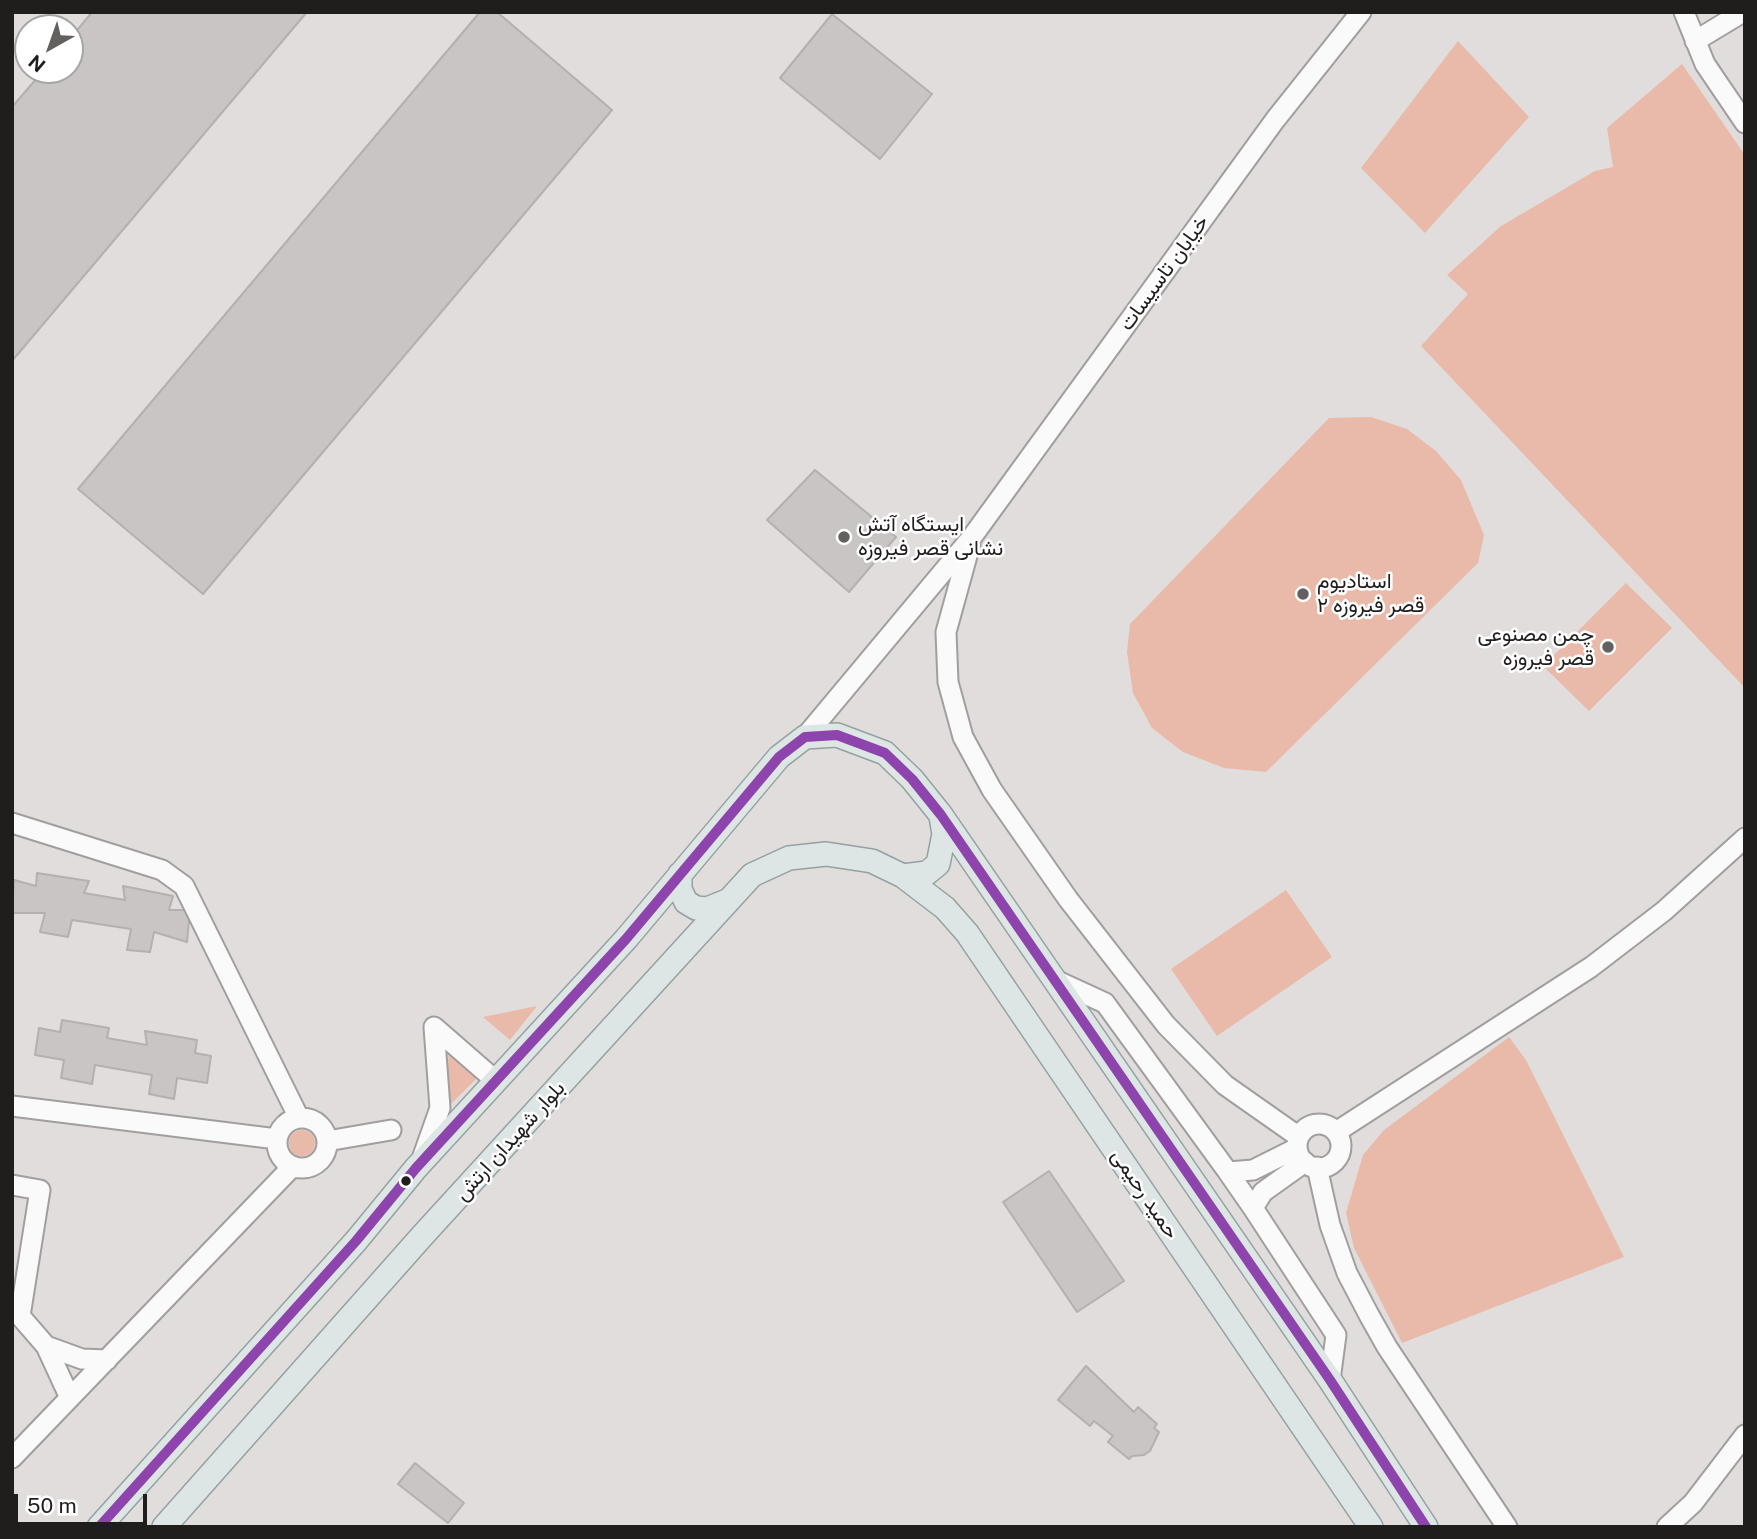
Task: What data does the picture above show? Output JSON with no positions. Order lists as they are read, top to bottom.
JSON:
{
  "streets": {
    "main road": ["بلوار شهیدان ارتش", "حمید رحیمی"],
    "street": ["خیابان تاسیسات"]
  },
  "crossings": [
    ["بلوار شهیدان ارتش", "حمید رحیمی"]
  ],
  "places": ["ایستگاه آتش نشانی قصر فیروزه", "استادیوم قصر فیروزه ۲", "چمن مصنوعی قصر فیروزه"],
  "scale_bar": "50 m",
  "north": "bottom left"
}
